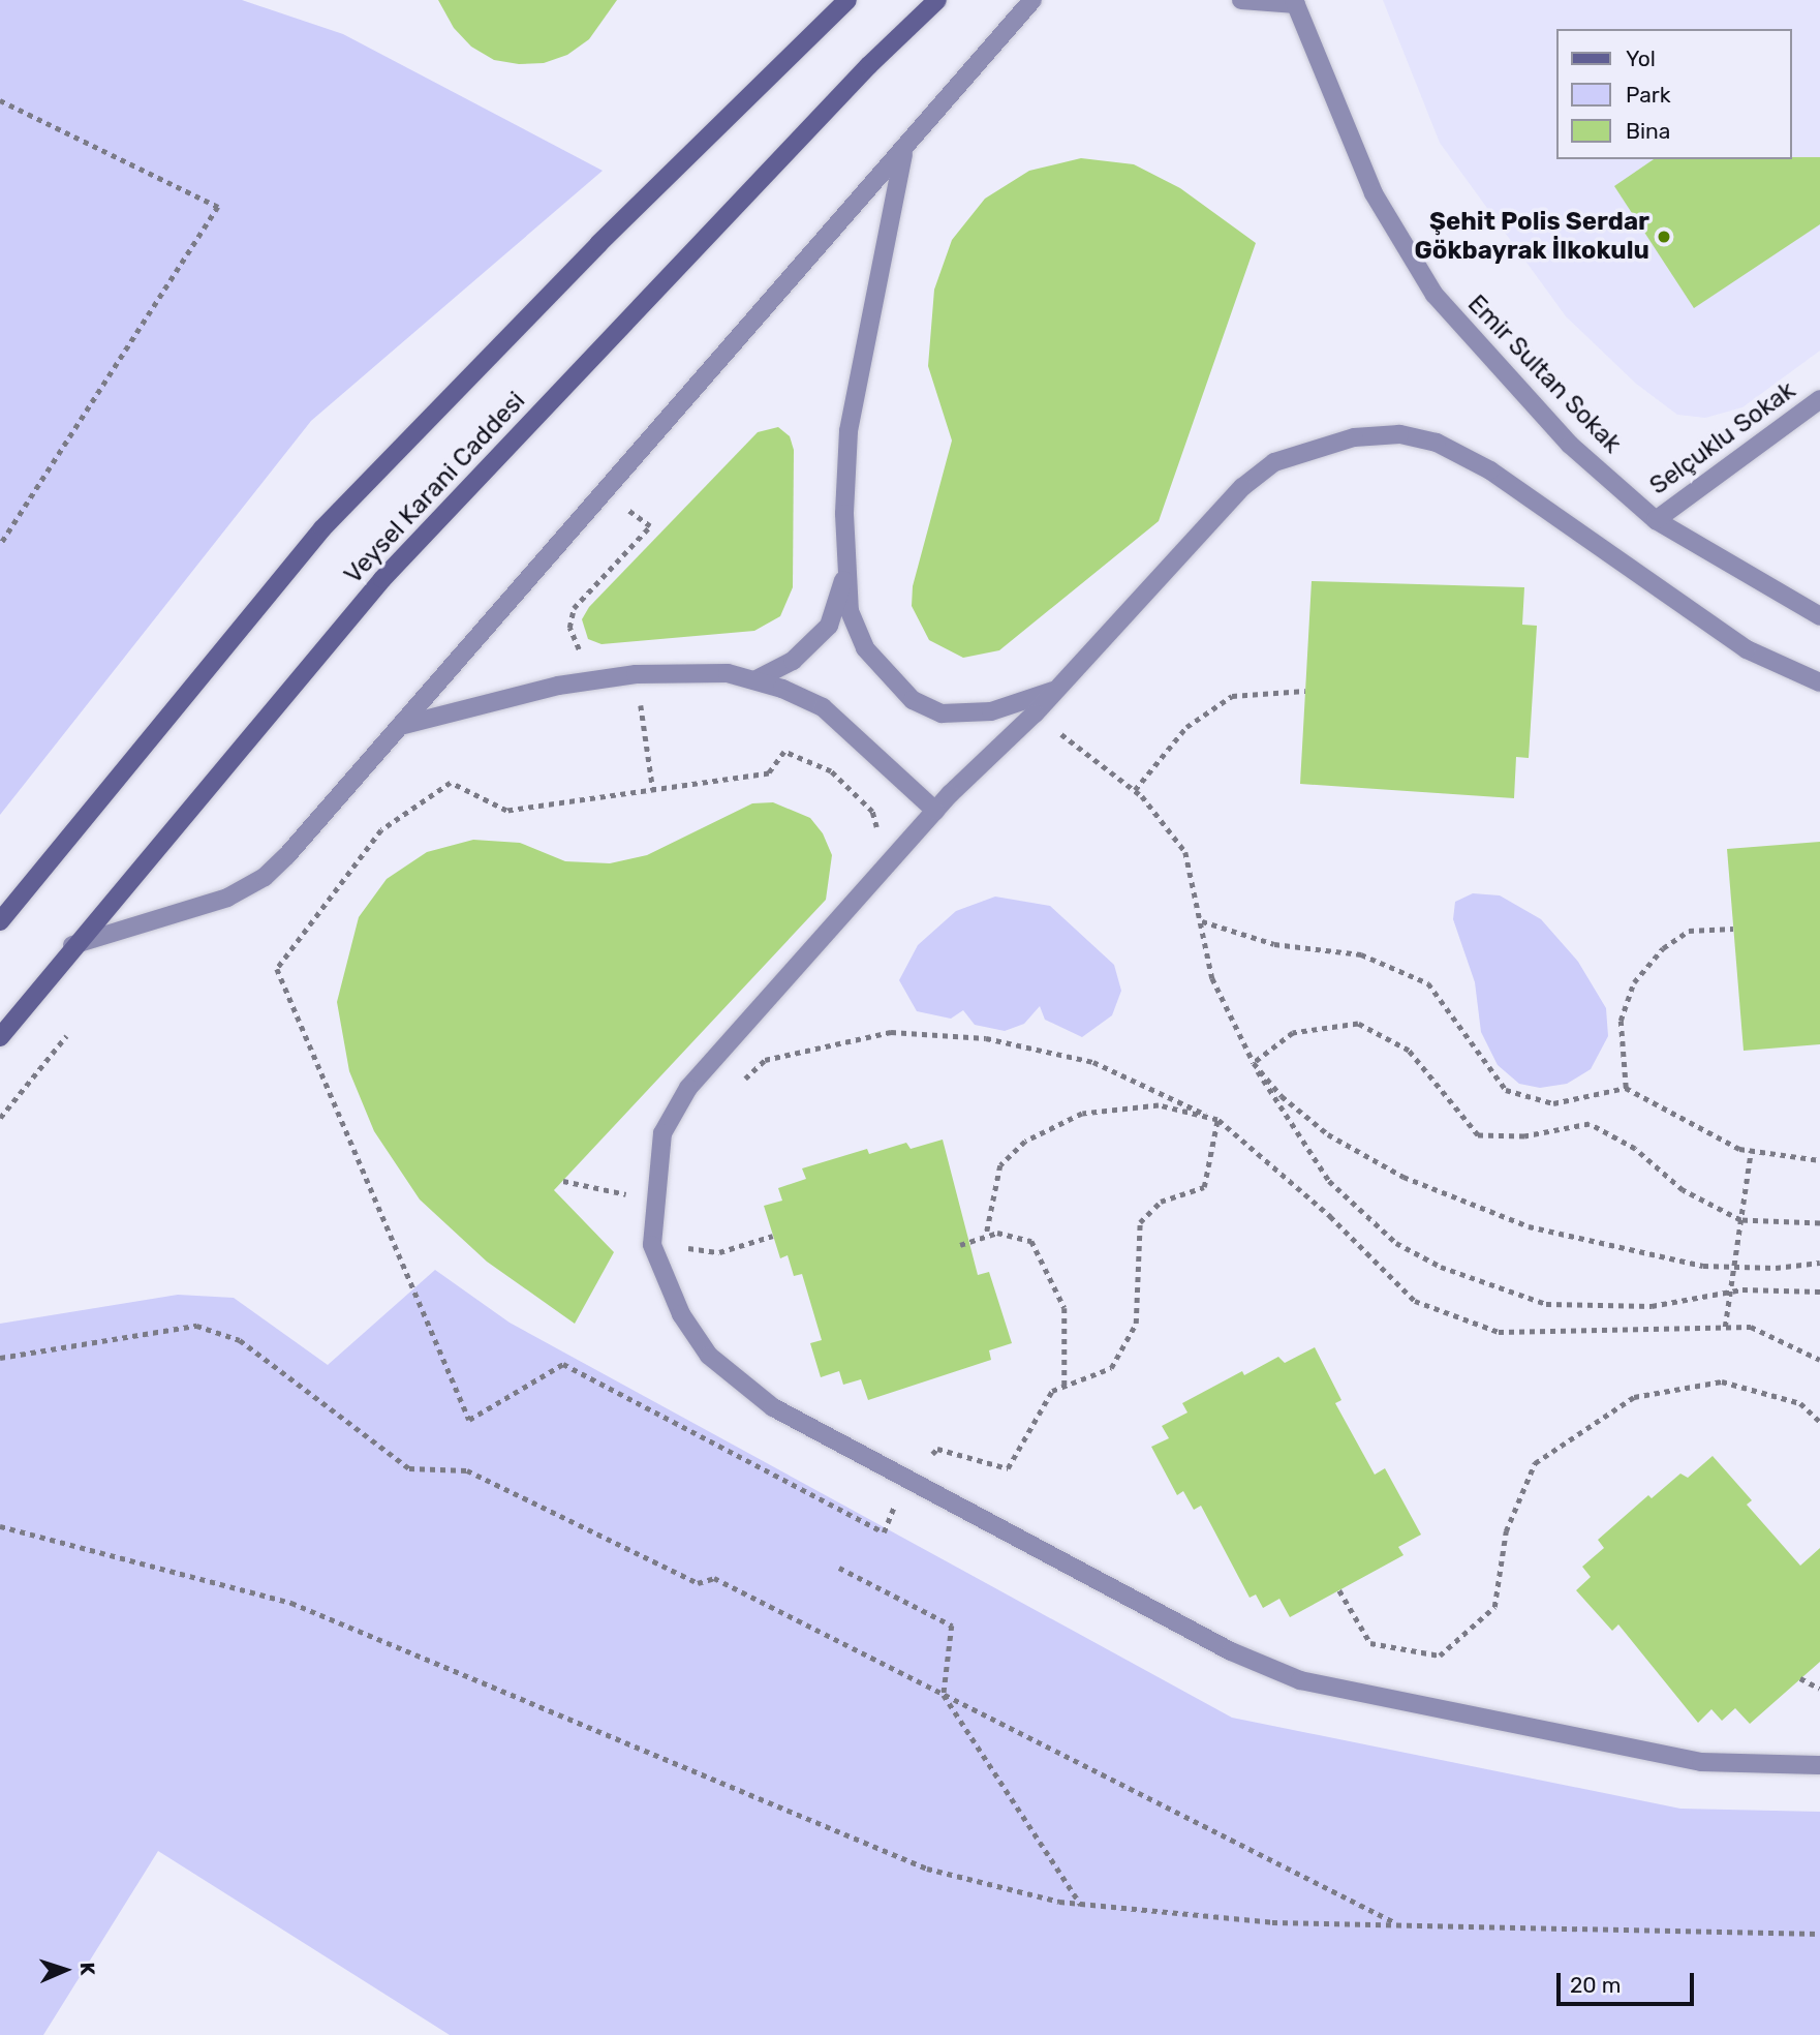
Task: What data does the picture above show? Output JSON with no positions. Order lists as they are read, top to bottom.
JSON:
{
  "streets": {
    "street": ["Emir Sultan Sokak", "Selçuklu Sokak", "Veysel Karani Caddesi"]
  },
  "crossings": [
    ["Emir Sultan Sokak", "Selçuklu Sokak"]
  ],
  "places": ["Şehit Polis Serdar Gökbayrak İlkokulu"],
  "legend": ["Yol", "Park", "Bina"],
  "scale_bar": "20 m",
  "north": "right"
}
